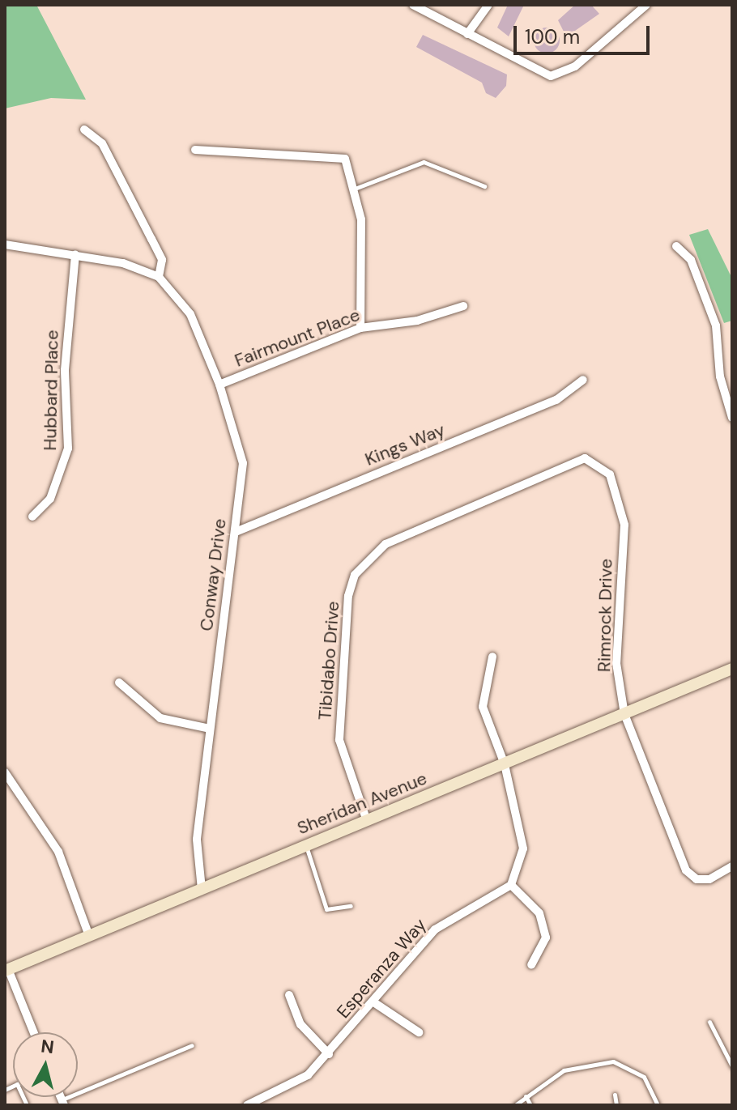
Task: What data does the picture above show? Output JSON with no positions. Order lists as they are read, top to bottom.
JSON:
{
  "streets": {
    "street": [
      "Fairmount Place",
      "Hubbard Place",
      "Kings Way",
      "Conway Drive",
      "Rimrock Drive",
      "Tibidabo Drive",
      "Sheridan Avenue",
      "Esperanza Way"
    ]
  },
  "crossings": [
    ["Fairmount Place", "Conway Drive"],
    ["Kings Way", "Conway Drive"],
    ["Conway Drive", "Sheridan Avenue"],
    ["Rimrock Drive", "Tibidabo Drive"],
    ["Rimrock Drive", "Sheridan Avenue"],
    ["Tibidabo Drive", "Sheridan Avenue"]
  ],
  "scale_bar": "100 m",
  "north": "top"
}
